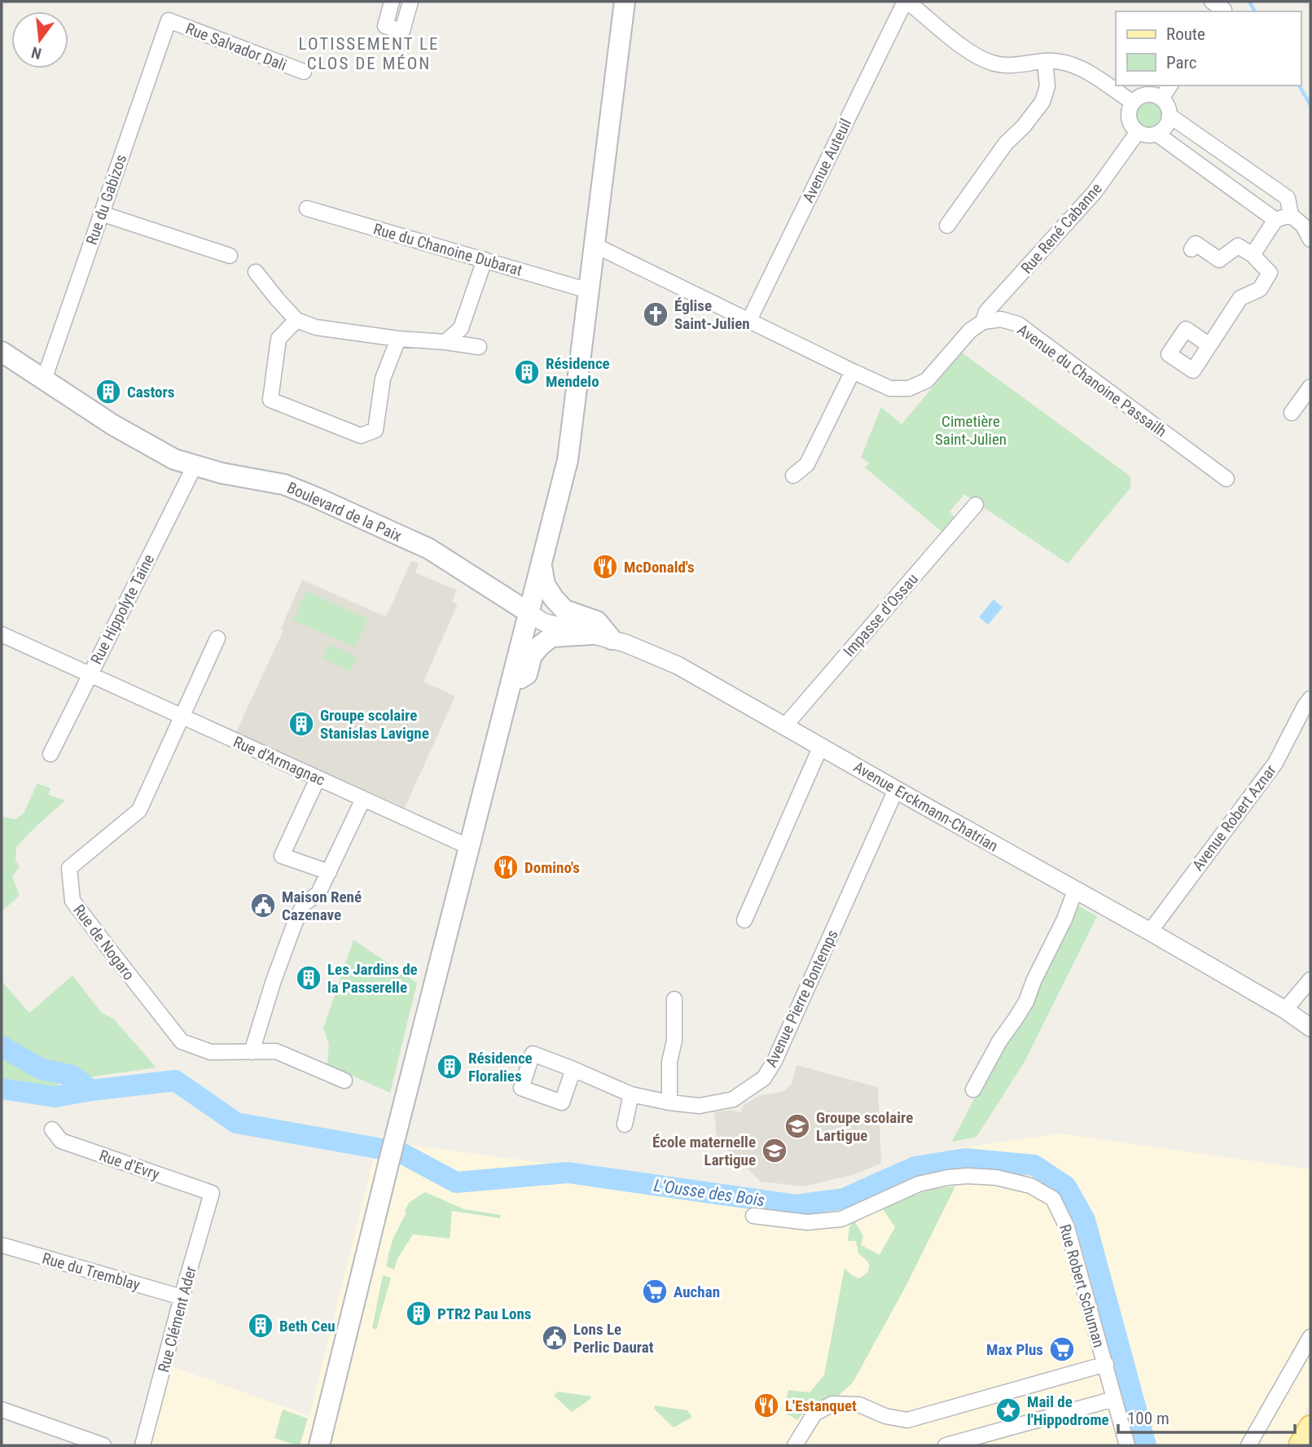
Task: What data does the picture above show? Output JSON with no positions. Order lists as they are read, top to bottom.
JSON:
{
  "streets": {
    "main road": ["Boulevard de la Paix"],
    "street": [
      "Rue Salvador Dali",
      "Avenue Auteuil",
      "Rue du Gabizos",
      "Rue René Cabanne",
      "Rue du Chanoine Dubarat",
      "Avenue du Chanoine Passailh",
      "Rue Hippolyte Taine",
      "Impasse d'Ossau",
      "Rue d'Armagnac",
      "Avenue Erckmann-Chatrian",
      "Avenue Robert Aznar",
      "Rue de Nogaro",
      "Avenue Pierre Bontemps",
      "Rue d'Evry",
      "Rue du Tremblay",
      "Rue Robert Schuman",
      "Rue Clément Ader"
    ]
  },
  "crossings": [
    ["Rue Salvador Dali", "Rue du Gabizos"],
    ["Rue du Gabizos", "Boulevard de la Paix"],
    ["Rue René Cabanne", "Avenue du Chanoine Passailh"],
    ["Boulevard de la Paix", "Rue Hippolyte Taine"],
    ["Boulevard de la Paix", "Avenue Erckmann-Chatrian"],
    ["Rue Hippolyte Taine", "Rue d'Armagnac"],
    ["Impasse d'Ossau", "Avenue Erckmann-Chatrian"],
    ["Rue d'Armagnac", "Rue de Nogaro"],
    ["Avenue Erckmann-Chatrian", "Avenue Robert Aznar"],
    ["Avenue Erckmann-Chatrian", "Avenue Pierre Bontemps"],
    ["Rue d'Evry", "Rue Clément Ader"],
    ["Rue du Tremblay", "Rue Clément Ader"]
  ],
  "districts": ["LOTISSEMENT LE CLOS DE MÉON"],
  "water": ["L'Ousse des Bois"],
  "parks": ["Cimetière Saint-Julien"],
  "places": {
    "church": ["Église Saint-Julien"],
    "building": [
      "Résidence Mendelo",
      "Castors",
      "Groupe scolaire Stanislas Lavigne",
      "Les Jardins de la Passerelle",
      "Résidence Floralies",
      "PTR2 Pau Lons",
      "Beth Ceu"
    ],
    "restaurant": ["McDonald's", "Domino's", "L'Estanquet"],
    "public building": ["Maison René Cazenave", "Lons Le Perlic Daurat"],
    "school or university": ["Groupe scolaire Lartigue", "École maternelle Lartigue"],
    "supermarket": ["Auchan", "Max Plus"],
    "place": ["Mail de l'Hippodrome"]
  },
  "legend": ["Route", "Parc"],
  "scale_bar": "100 m",
  "north": "bottom"
}
